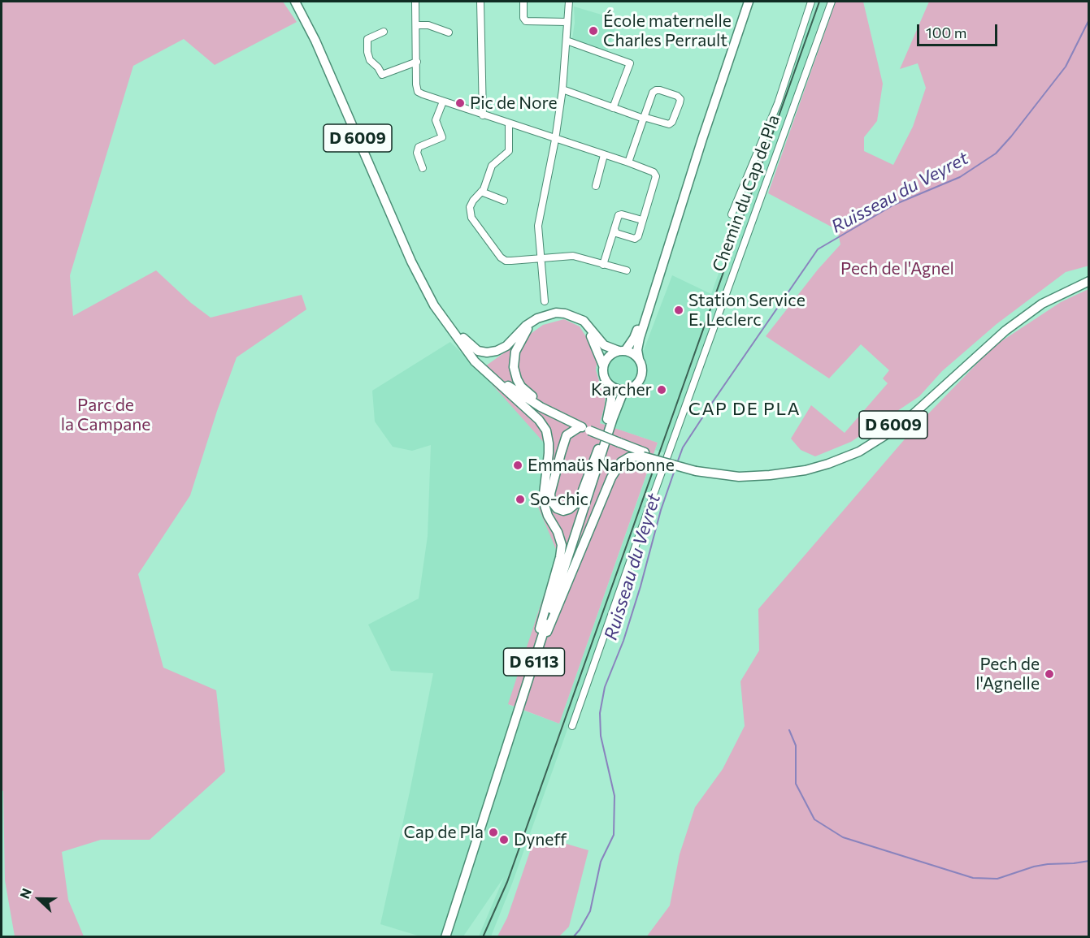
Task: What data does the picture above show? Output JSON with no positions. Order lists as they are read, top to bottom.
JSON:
{
  "streets": {
    "main road": ["D 6009", "D 6113"],
    "street": ["Chemin du Cap de Pla"]
  },
  "districts": ["CAP DE PLA"],
  "water": ["Ruisseau du Veyret"],
  "parks": ["Pech de l'Agnel", "Parc de la Campane"],
  "places": [
    "École maternelle Charles Perrault",
    "Pic de Nore",
    "Station Service E. Leclerc",
    "Karcher",
    "Emmaüs Narbonne",
    "So-chic",
    "Pech de l'Agnelle",
    "Cap de Pla",
    "Dyneff"
  ],
  "scale_bar": "100 m",
  "north": "left"
}
